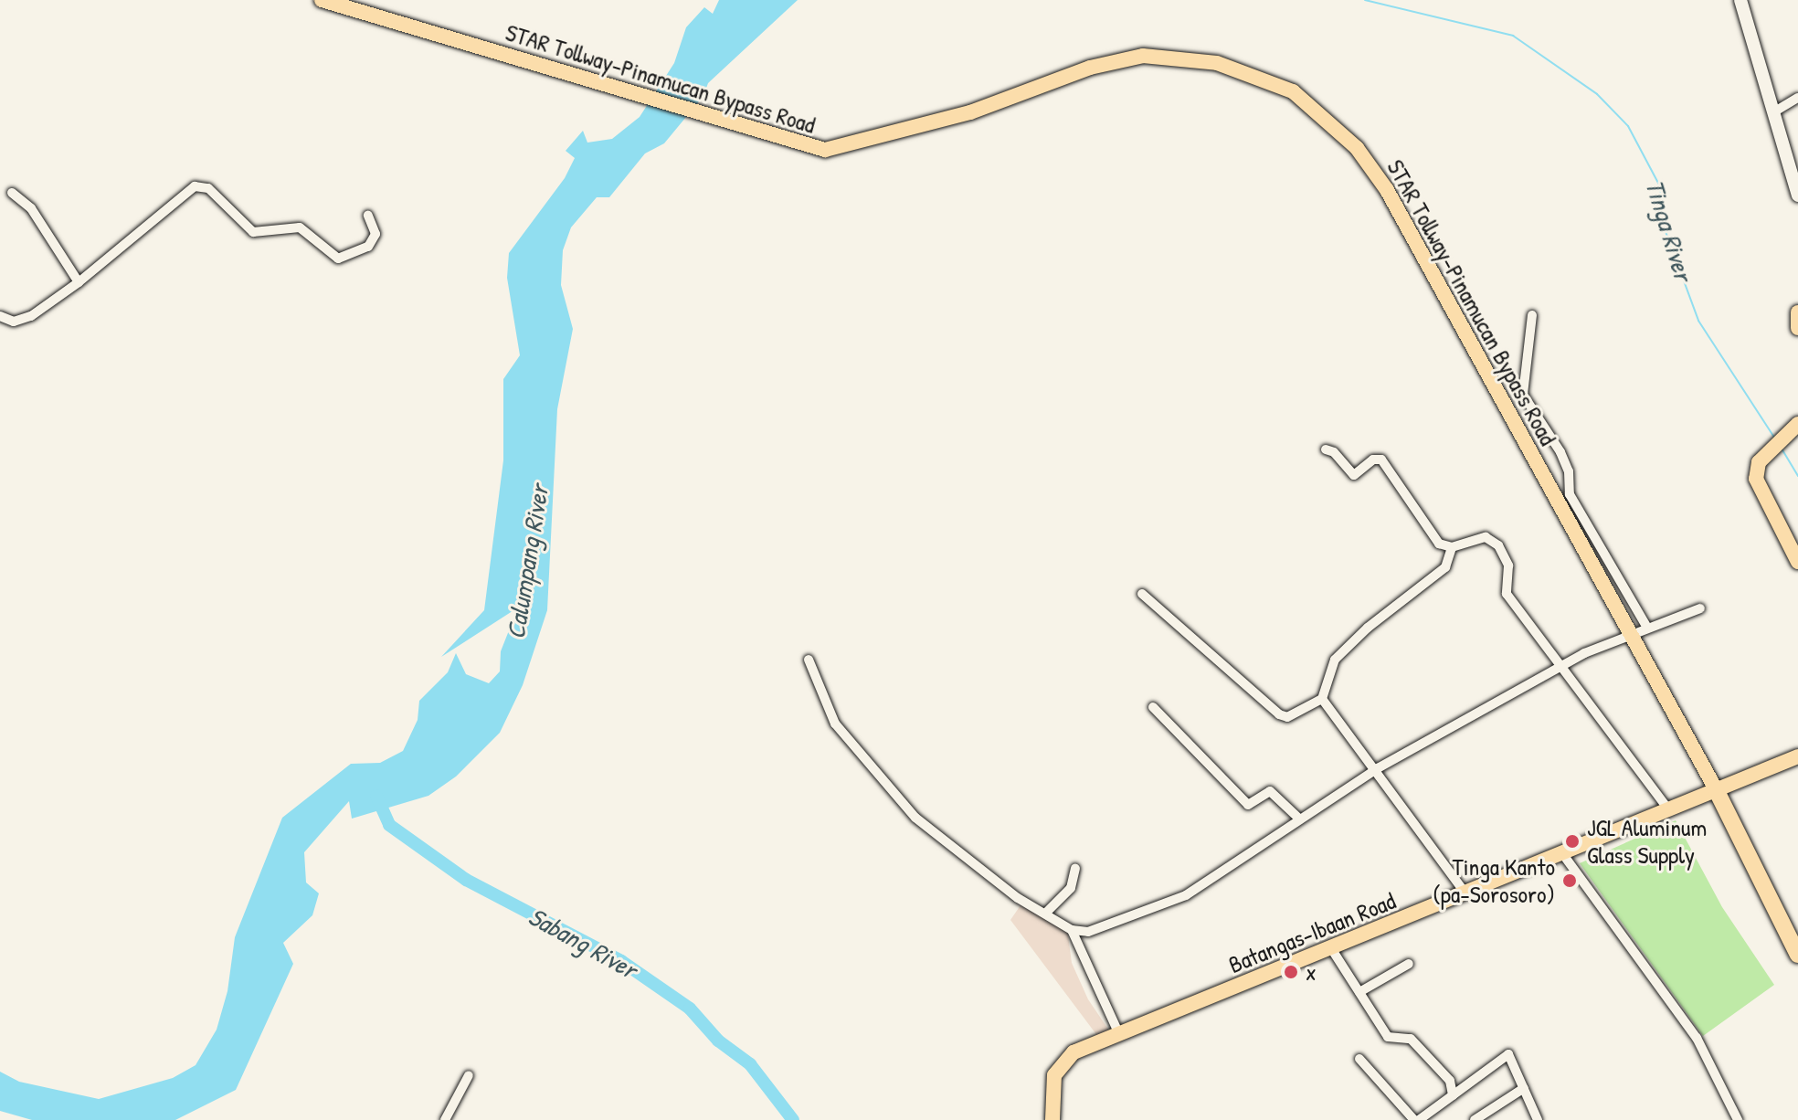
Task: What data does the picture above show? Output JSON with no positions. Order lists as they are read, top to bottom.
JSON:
{
  "streets": {
    "main road": ["STAR Tollway-Pinamucan Bypass Road", "Batangas-Ibaan Road"]
  },
  "crossings": [
    ["STAR Tollway-Pinamucan Bypass Road", "Batangas-Ibaan Road"]
  ],
  "water": ["Tinga River", "Calumpang River", "Sabang River"],
  "places": ["JGL Aluminum Glass Supply", "Tinga Kanto (pa-Sorosoro)", "x"]
}
